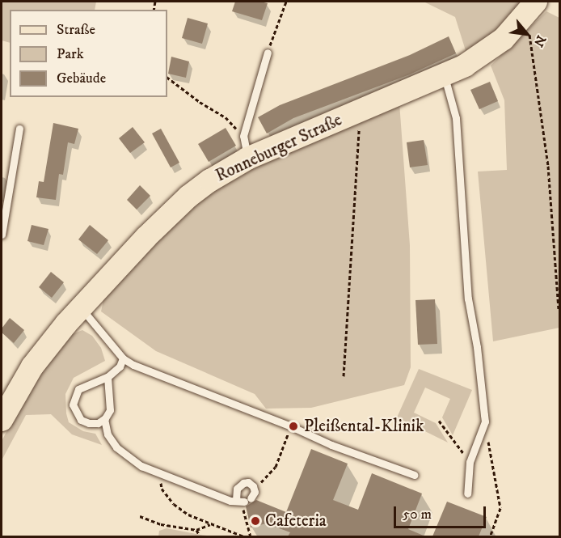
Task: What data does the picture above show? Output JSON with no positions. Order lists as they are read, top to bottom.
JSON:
{
  "streets": {
    "main road": ["Ronneburger Straße"]
  },
  "places": ["Pleißental-Klinik", "Cafeteria"],
  "legend": ["Straße", "Park", "Gebäude"],
  "scale_bar": "50 m",
  "north": "bottom right"
}
